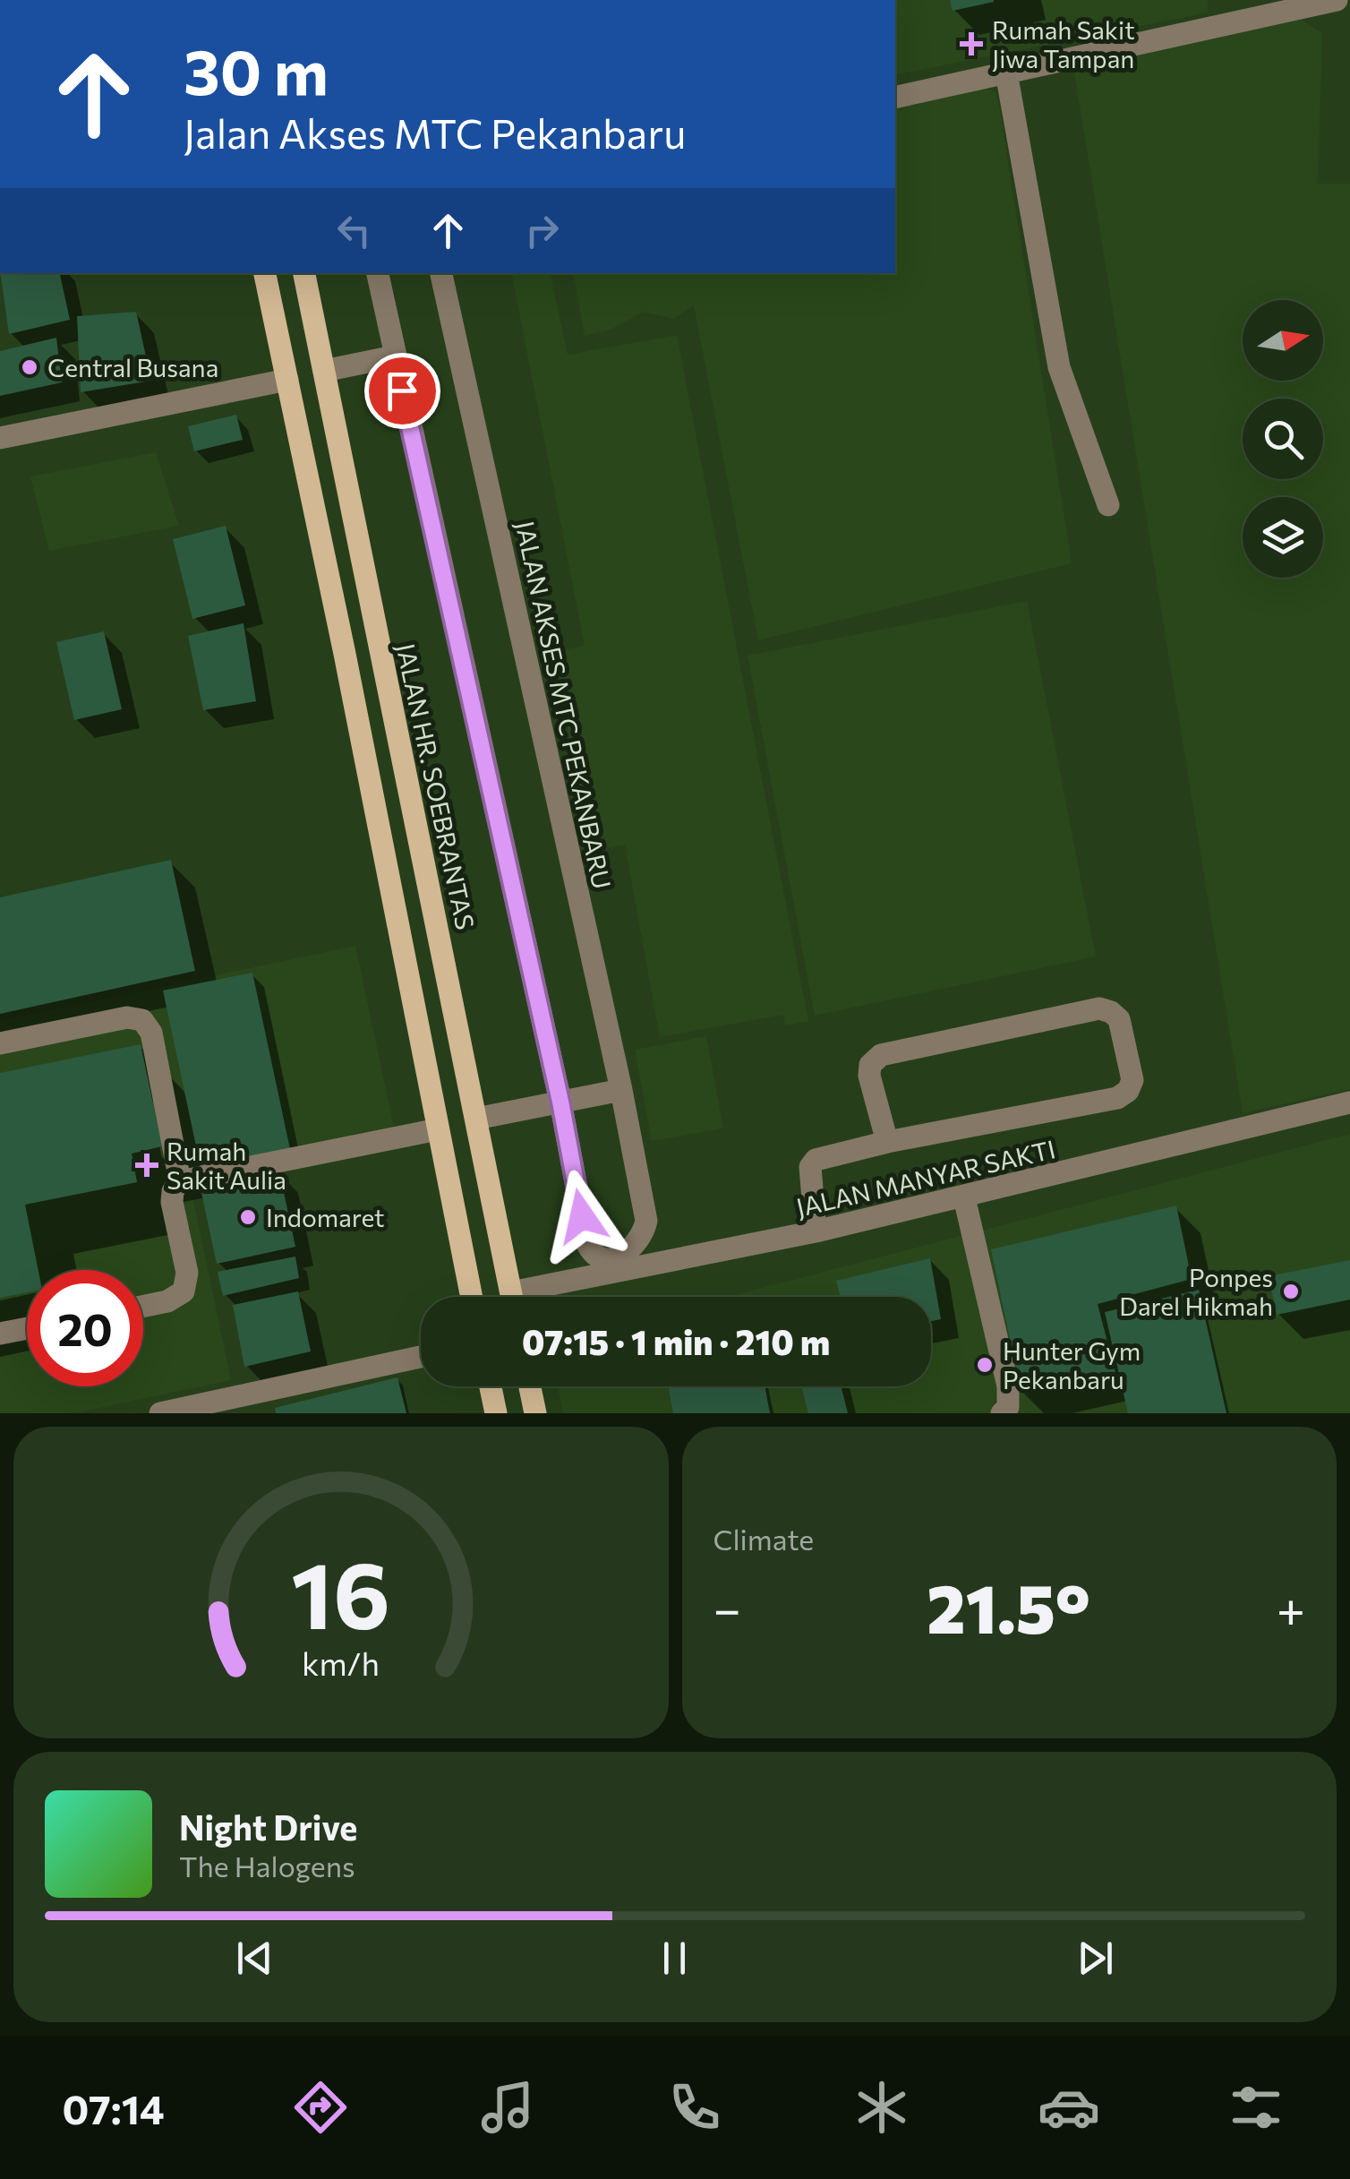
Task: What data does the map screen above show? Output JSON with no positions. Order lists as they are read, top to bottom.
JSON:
{
  "streets": {
    "main road": ["JALAN HR. SOEBRANTAS"],
    "street": ["JALAN AKSES MTC PEKANBARU", "JALAN MANYAR SAKTI"]
  },
  "places": {
    "health": ["Rumah Sakit Jiwa Tampan", "Rumah Sakit Aulia"],
    "other": [
      "Central Busana",
      "Indomaret",
      "Ponpes Darel Hikmah",
      "Hunter Gym Pekanbaru"
    ]
  },
  "north": "right",
  "page": {
    "turn": ["30 m", "Jalan Akses MTC Pekanbaru"],
    "limit": "20",
    "trip": "07:15 · 1 min · 210 m",
    "tile": "Climate",
    "heat": ["−", "21.5°", "+"],
    "song": ["Night Drive", "The Halogens"],
    "tabs": "07:14",
    "gauge": ["16", "km/h"]
  }
}
